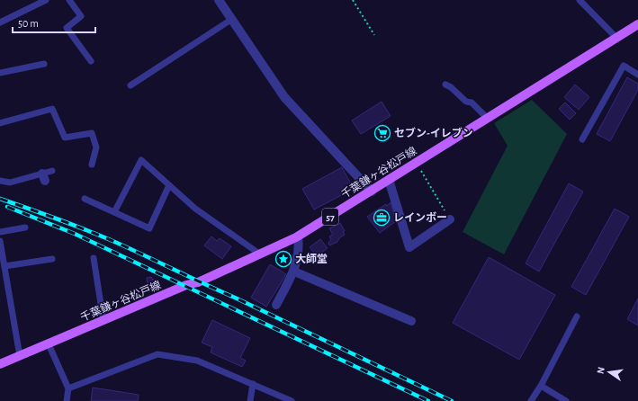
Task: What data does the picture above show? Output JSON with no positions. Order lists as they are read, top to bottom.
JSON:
{
  "streets": {
    "main road": ["千葉鎌ヶ谷松戸線", "57"]
  },
  "places": {
    "supermarket": ["セブン-イレブン"],
    "office": ["レインボー"],
    "place": ["大師堂"]
  },
  "scale_bar": "50 m",
  "north": "left"
}
